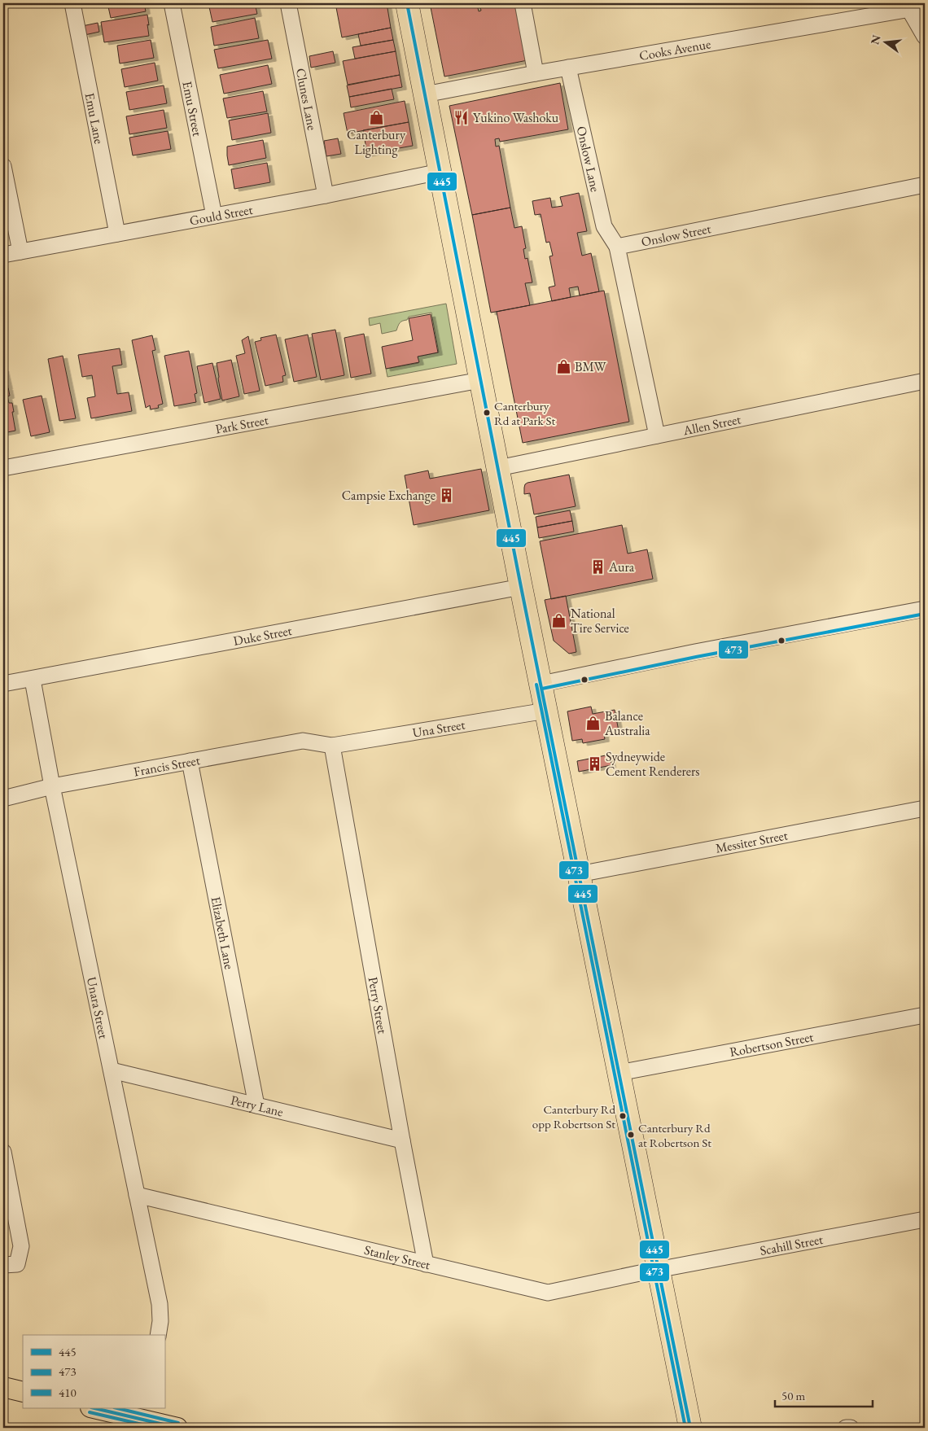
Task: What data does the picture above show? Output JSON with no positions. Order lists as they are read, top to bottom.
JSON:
{
  "streets": {
    "street": [
      "Cooks Avenue",
      "Clunes Lane",
      "Emu Street",
      "Emu Lane",
      "Onslow Lane",
      "Gould Street",
      "Onslow Street",
      "Park Street",
      "Allen Street",
      "Duke Street",
      "Una Street",
      "Francis Street",
      "Messiter Street",
      "Elizabeth Lane",
      "Perry Street",
      "Unara Street",
      "Robertson Street",
      "Perry Lane",
      "Scahill Street",
      "Stanley Street"
    ]
  },
  "crossings": [
    ["Cooks Avenue", "Onslow Lane"],
    ["Clunes Lane", "Gould Street"],
    ["Emu Street", "Gould Street"],
    ["Emu Lane", "Gould Street"],
    ["Onslow Lane", "Onslow Street"],
    ["Duke Street", "Unara Street"],
    ["Una Street", "Francis Street"],
    ["Una Street", "Perry Street"],
    ["Francis Street", "Elizabeth Lane"],
    ["Francis Street", "Perry Street"],
    ["Francis Street", "Unara Street"],
    ["Elizabeth Lane", "Perry Lane"],
    ["Perry Street", "Perry Lane"],
    ["Perry Street", "Stanley Street"],
    ["Unara Street", "Perry Lane"],
    ["Unara Street", "Stanley Street"],
    ["Scahill Street", "Stanley Street"]
  ],
  "places": {
    "shop": [
      "Canterbury Lighting",
      "BMW",
      "National Tire Service",
      "Balance Australia"
    ],
    "restaurant": ["Yukino Washoku"],
    "other": ["Canterbury Rd at Park St", "Canterbury Rd opp Robertson St", "Canterbury Rd at Robertson St"],
    "building": ["Campsie Exchange", "Aura", "Sydneywide Cement Renderers"]
  },
  "lines": ["transit line 445", "transit line 473", "transit line 410"],
  "legend": ["445", "473", "410"],
  "scale_bar": "50 m",
  "north": "left"
}
